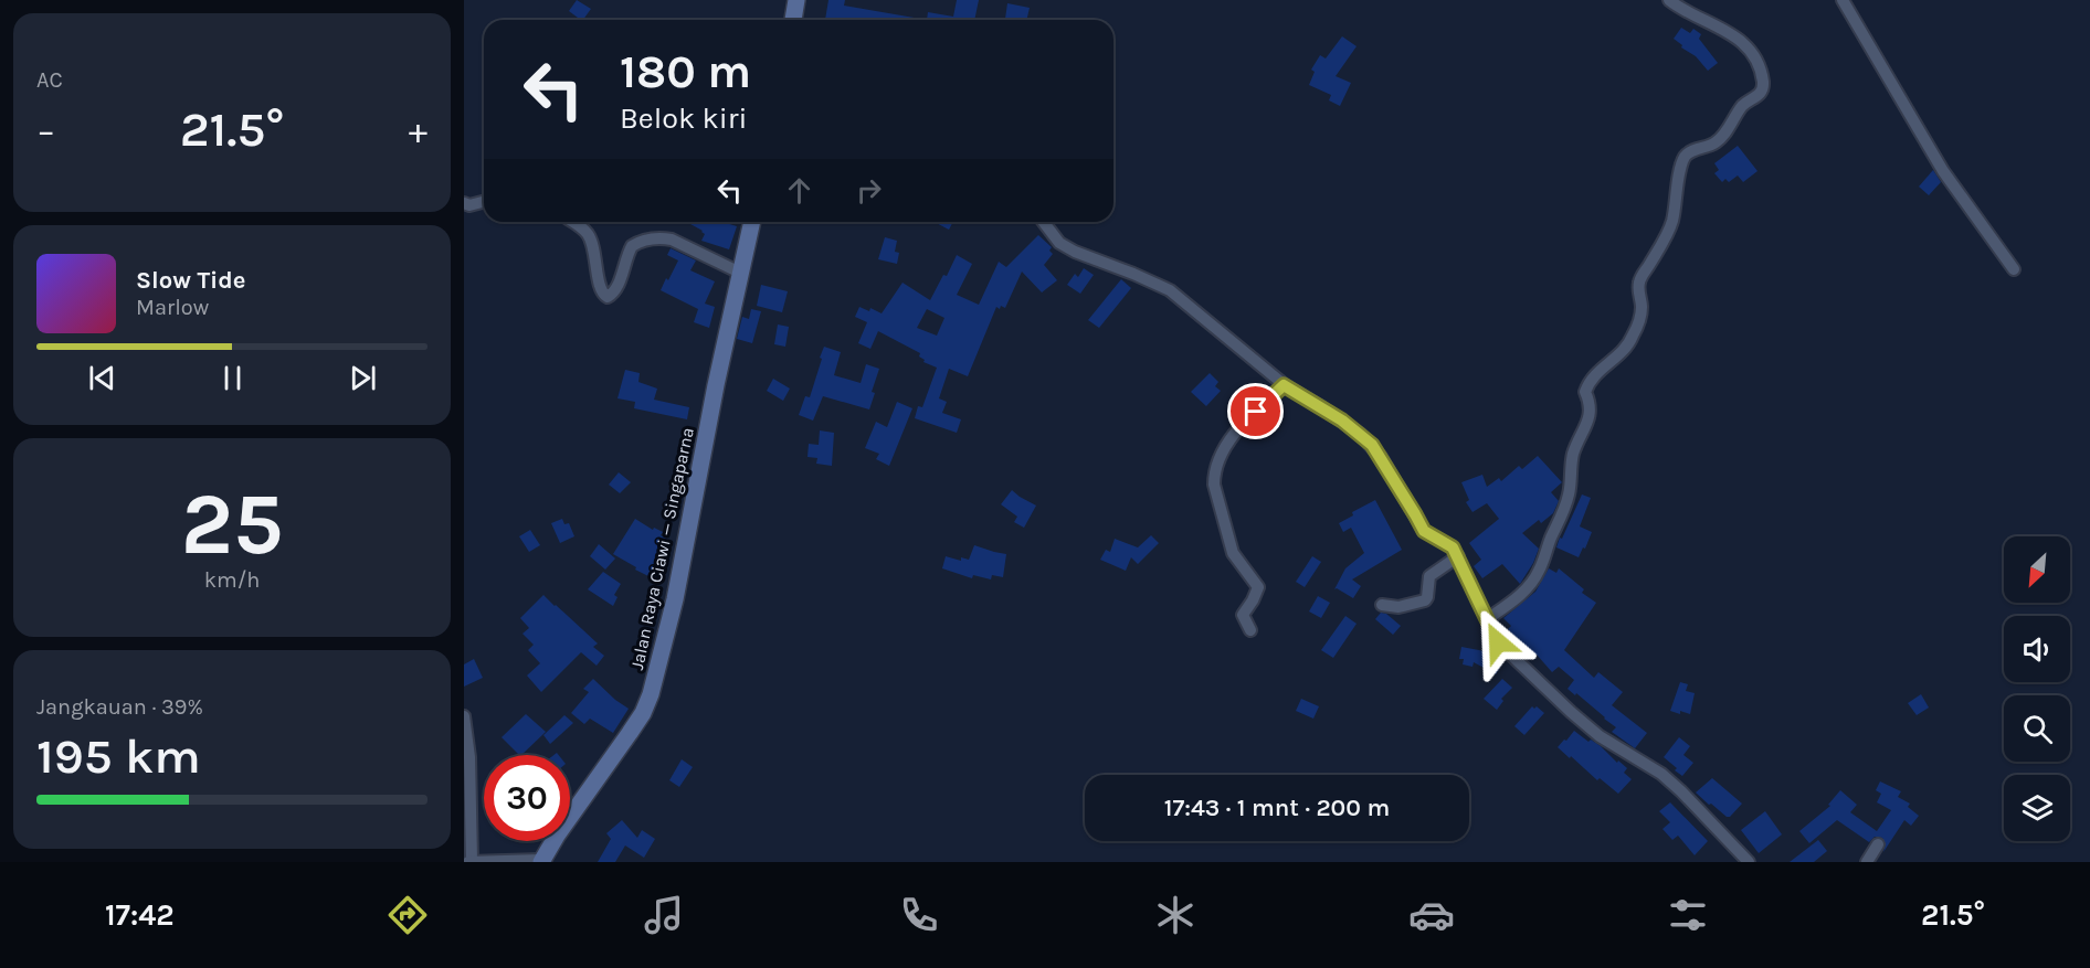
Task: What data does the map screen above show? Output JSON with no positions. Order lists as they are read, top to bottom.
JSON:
{
  "streets": {
    "main road": ["Jalan Raya Ciawi — Singaparna"]
  },
  "north": "bottom left",
  "page": {
    "tile": [
      "AC",
      ["25", "km/h"],
      ["Jangkauan · 39%", "195 km"]
    ],
    "turn": ["180 m", "Belok kiri"],
    "heat": ["−", "21.5°", "+"],
    "song": ["Slow Tide", "Marlow"],
    "limit": "30",
    "trip": "17:43 · 1 mnt · 200 m",
    "tabs": ["17:42", "21.5°"]
  }
}
